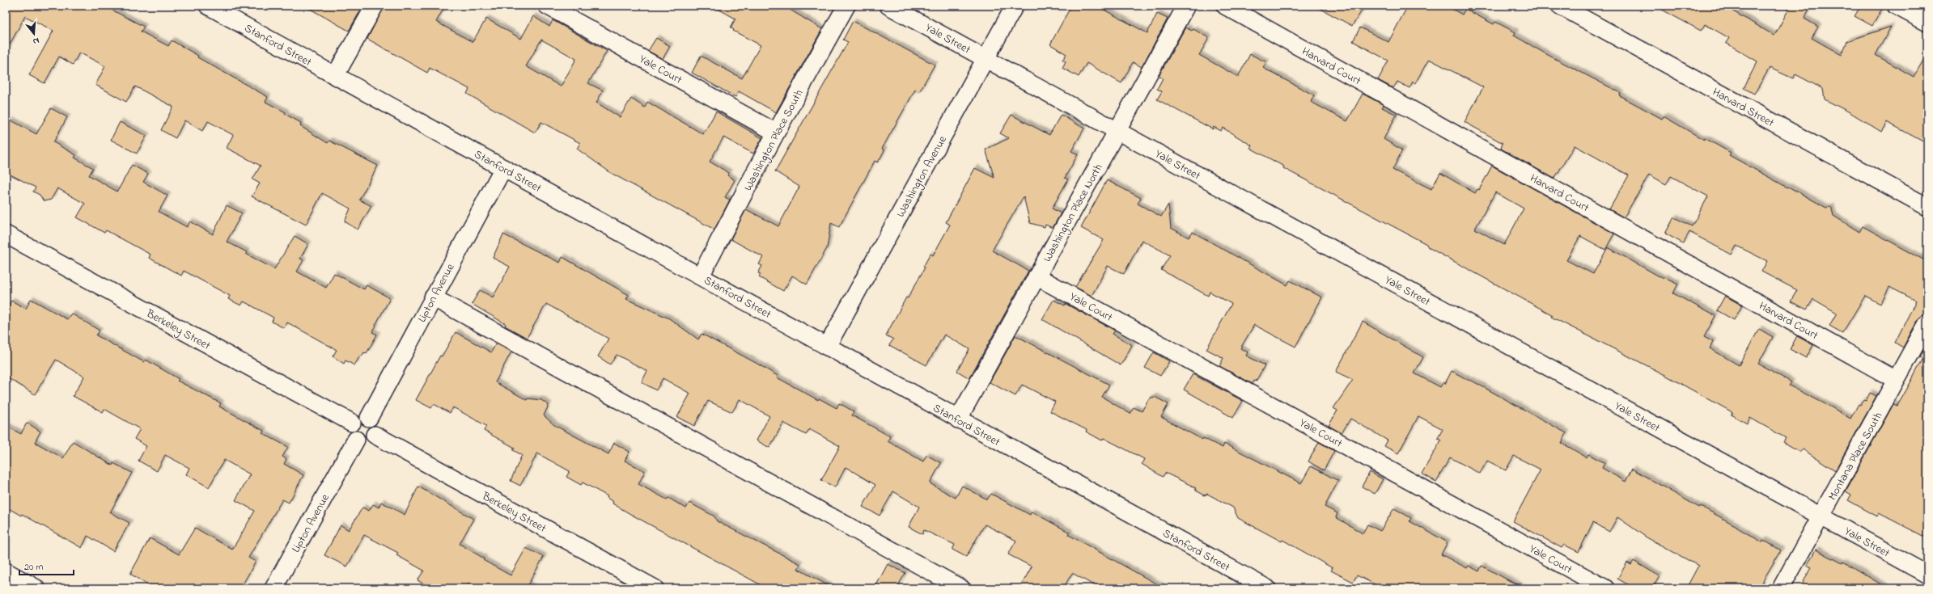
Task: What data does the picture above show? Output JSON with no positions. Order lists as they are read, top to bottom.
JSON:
{
  "streets": {
    "street": [
      "Yale Street",
      "Stanford Street",
      "Harvard Court",
      "Yale Court",
      "Harvard Street",
      "Washington Place South",
      "Washington Avenue",
      "Washington Place North",
      "Lipton Avenue",
      "Berkeley Street",
      "Montana Place South"
    ]
  },
  "crossings": [
    ["Yale Street", "Washington Avenue"],
    ["Yale Street", "Washington Place North"],
    ["Yale Street", "Montana Place South"],
    ["Stanford Street", "Washington Place South"],
    ["Stanford Street", "Washington Avenue"],
    ["Stanford Street", "Washington Place North"],
    ["Stanford Street", "Lipton Avenue"],
    ["Harvard Court", "Montana Place South"],
    ["Yale Court", "Washington Place South"],
    ["Yale Court", "Washington Place North"],
    ["Lipton Avenue", "Berkeley Street"]
  ],
  "scale_bar": "20 m",
  "north": "bottom"
}
